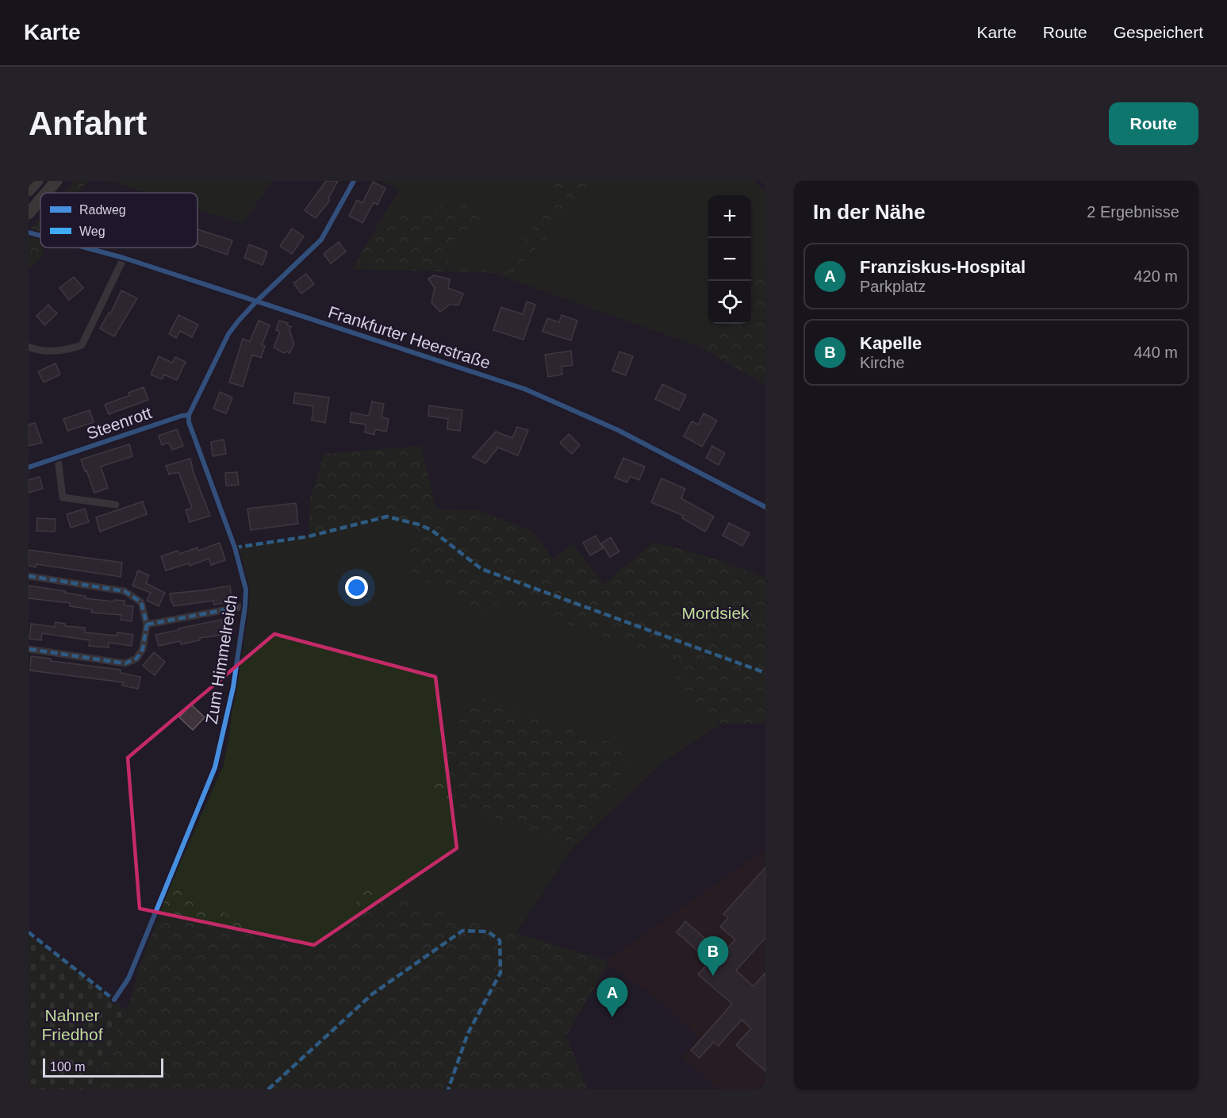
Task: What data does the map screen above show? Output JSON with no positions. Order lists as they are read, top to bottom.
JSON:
{
  "streets": {
    "street": ["Frankfurter Heerstraße", "Steenrott", "Zum Himmelreich"]
  },
  "crossings": [
    ["Steenrott", "Zum Himmelreich"]
  ],
  "parks": ["Mordsiek", "Nahner Friedhof"],
  "legend": ["Radweg", "Weg"],
  "scale_bar": "100 m",
  "page": {
    "header": "Karte",
    "nav": ["Karte", "Route", "Gespeichert"],
    "buttons": "Route",
    "title": "Anfahrt",
    "heading": ["In der Nähe", "2 Ergebnisse"],
    "map_buttons": ["+", "−"],
    "list": [
      {
        "mark": "A",
        "name": "Franziskus-Hospital",
        "note": "Parkplatz",
        "value": "420 m"
      },
      {
        "mark": "B",
        "name": "Kapelle",
        "note": "Kirche",
        "value": "440 m"
      }
    ],
    "pins": ["B", "A"],
    "scale": "100 m"
  }
}
